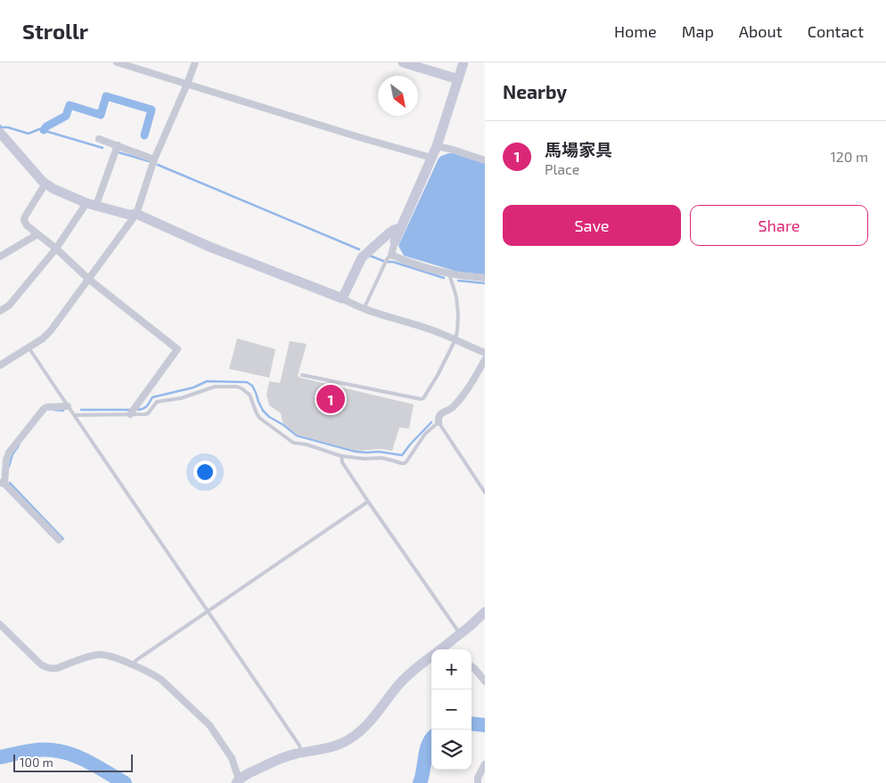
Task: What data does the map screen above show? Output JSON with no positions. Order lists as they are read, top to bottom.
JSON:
{
  "scale_bar": "100 m",
  "north": "bottom right",
  "page": {
    "header": "Strollr",
    "nav": [
      "Home",
      "Map",
      "About",
      "Contact"
    ],
    "heading": "Nearby",
    "list": [
      {
        "mark": "1",
        "name": "馬場家具",
        "note": "Place",
        "value": "120 m"
      }
    ],
    "buttons": ["Save", "Share"],
    "pins": "1",
    "map_buttons": ["+", "−"],
    "scale": "100 m"
  }
}
